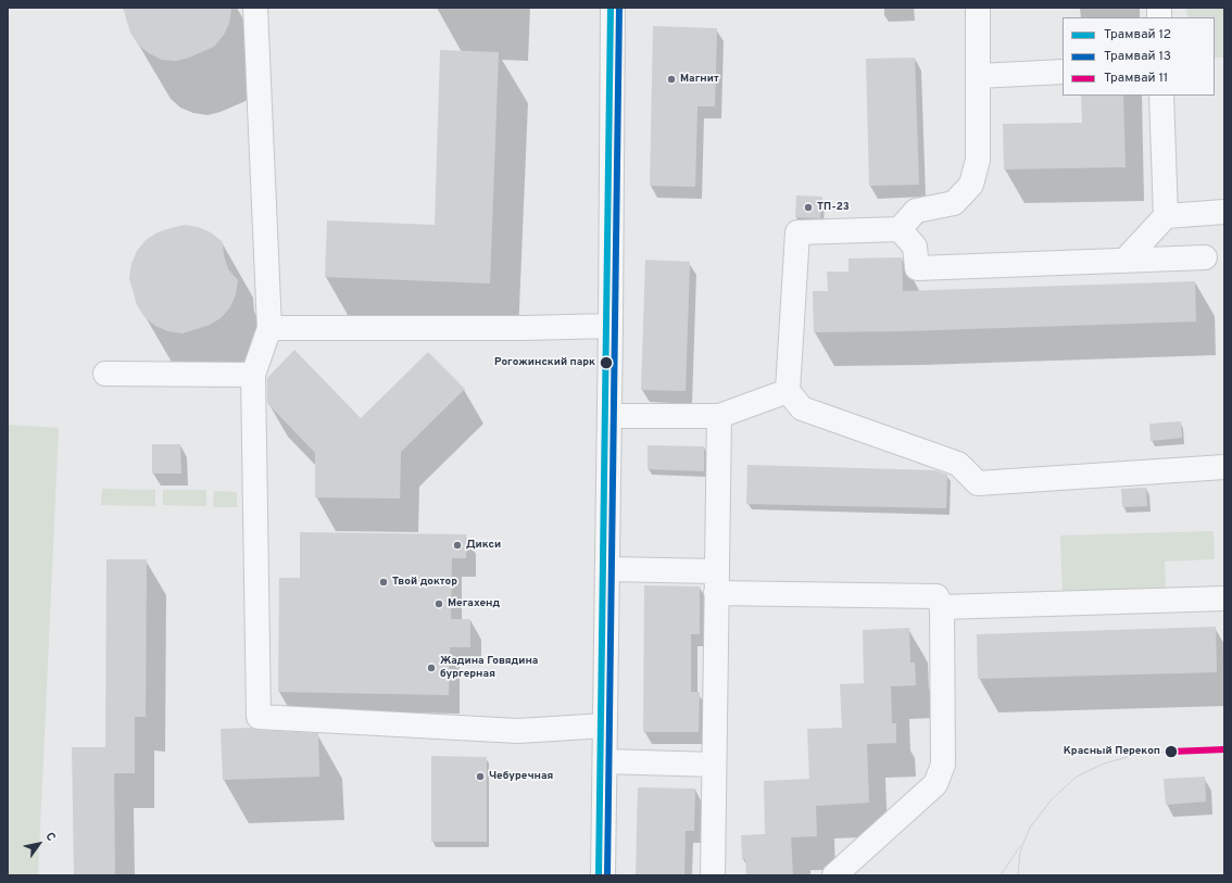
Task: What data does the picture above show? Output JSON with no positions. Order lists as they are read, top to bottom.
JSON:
{
  "places": [
    "Магнит",
    "ТП-23",
    "Рогожинский парк",
    "Дикси",
    "Твой доктор",
    "Мегахенд",
    "Жадина Говядина бургерная",
    "Красный Перекоп",
    "Чебуречная"
  ],
  "lines": ["tram line 12", "tram line 13", "tram line 11"],
  "legend": ["Трамвай 12", "Трамвай 13", "Трамвай 11"],
  "north": "top right"
}
